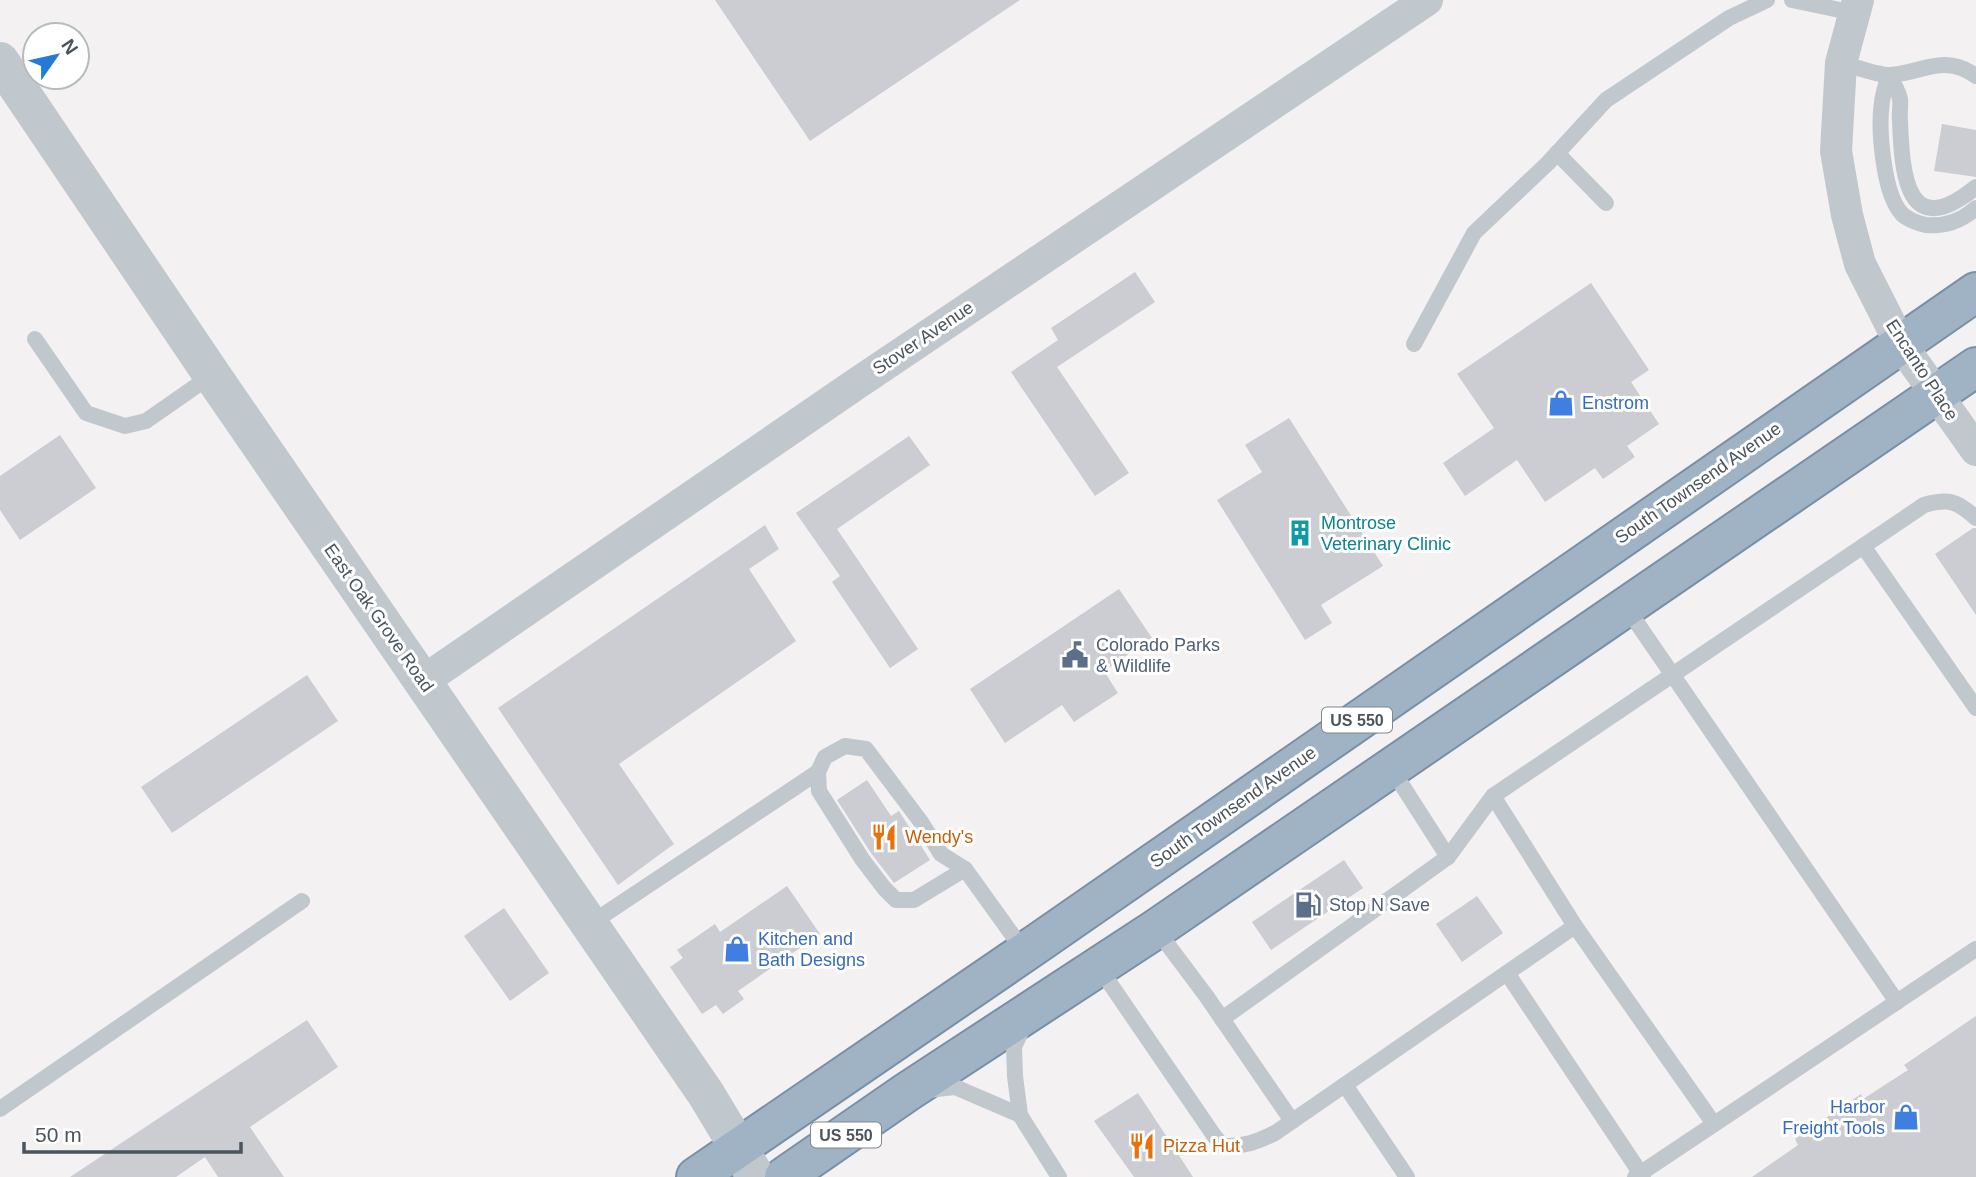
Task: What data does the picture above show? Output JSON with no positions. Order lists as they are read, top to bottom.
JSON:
{
  "streets": {
    "highway": ["South Townsend Avenue", "US 550"],
    "street": ["Stover Avenue", "Encanto Place", "East Oak Grove Road"]
  },
  "crossings": [
    ["Stover Avenue", "East Oak Grove Road"],
    ["Encanto Place", "South Townsend Avenue"],
    ["Encanto Place", "US 550"],
    ["South Townsend Avenue", "East Oak Grove Road"]
  ],
  "places": {
    "shop": ["Enstrom", "Kitchen and Bath Designs", "Harbor Freight Tools"],
    "building": ["Montrose Veterinary Clinic"],
    "public building": ["Colorado Parks & Wildlife"],
    "restaurant": ["Wendy's", "Pizza Hut"],
    "fuel station": ["Stop N Save"]
  },
  "scale_bar": "50 m",
  "north": "top right"
}
